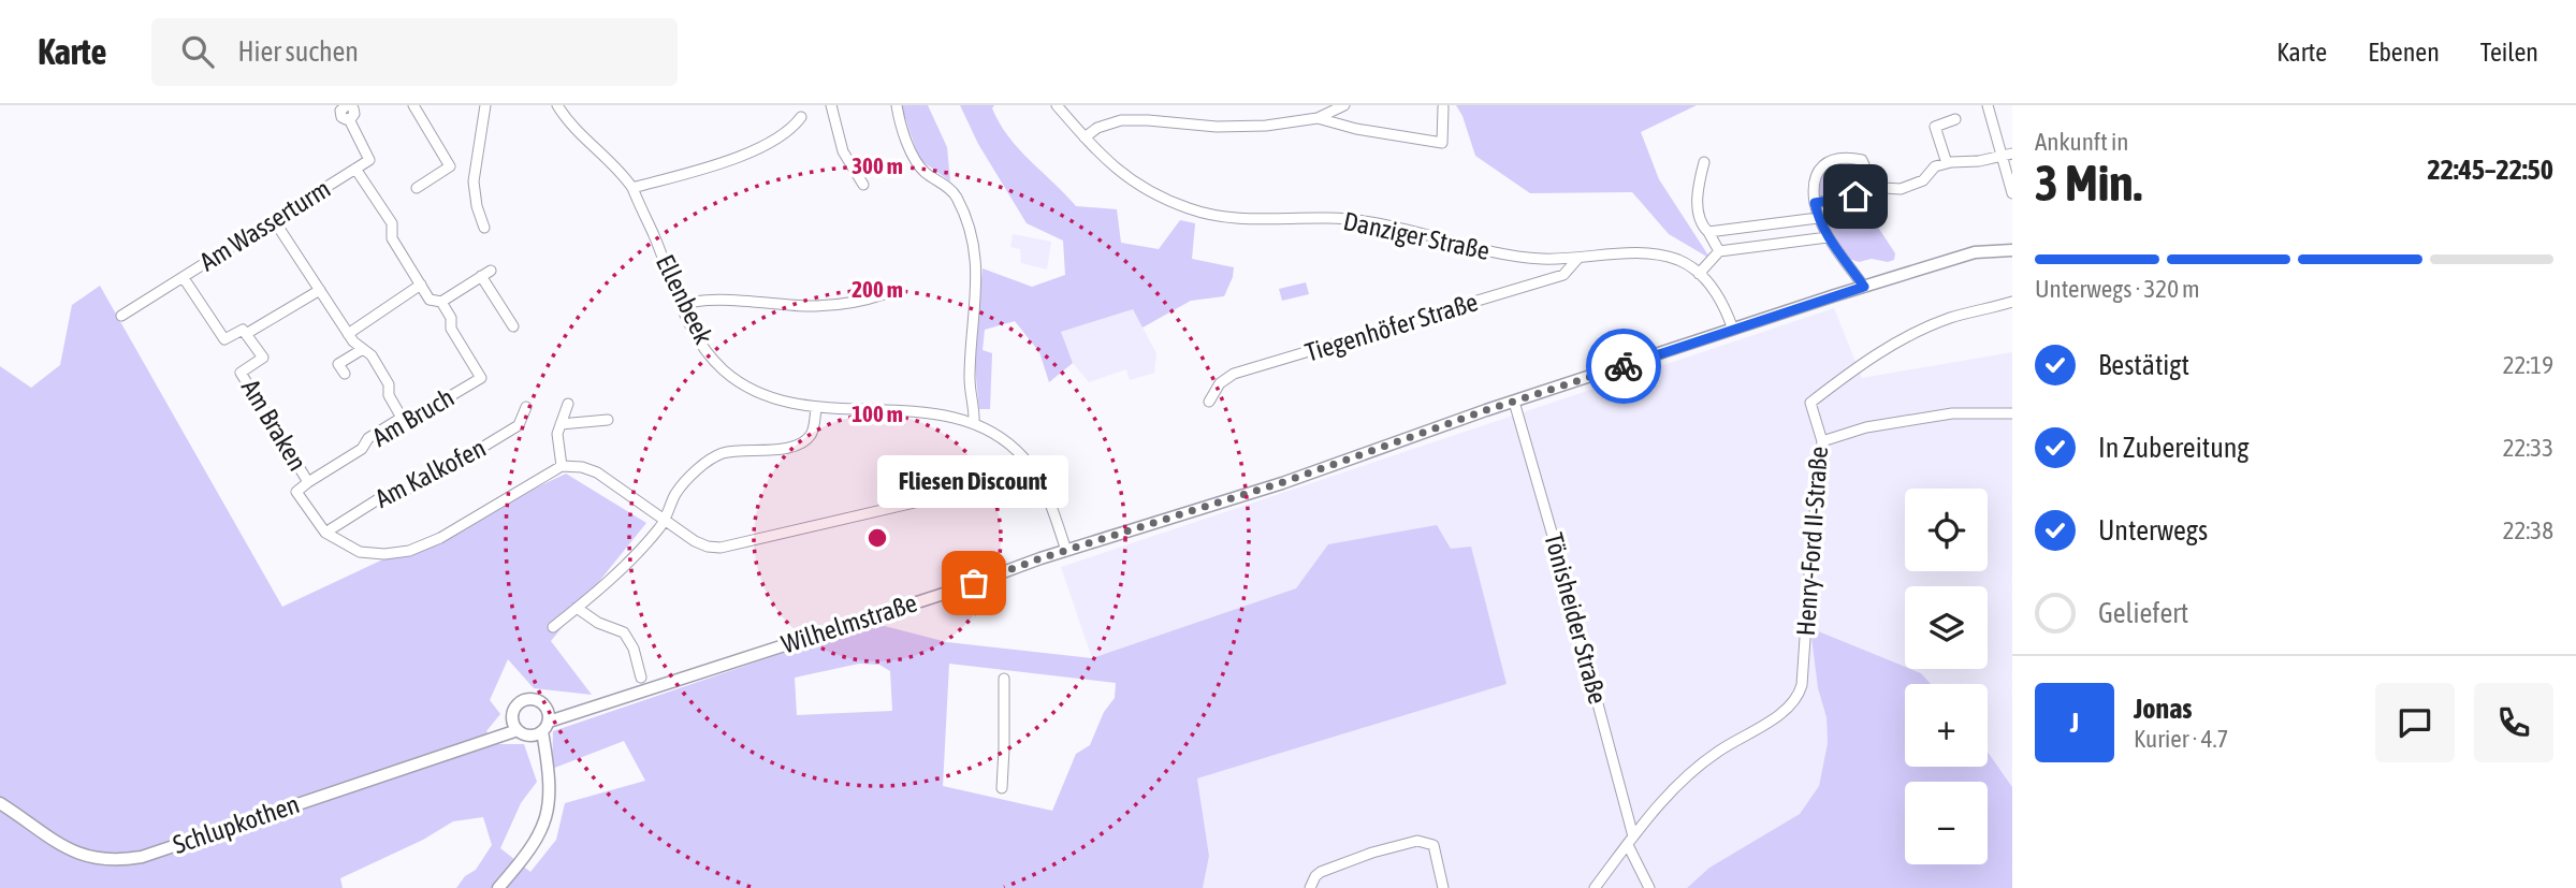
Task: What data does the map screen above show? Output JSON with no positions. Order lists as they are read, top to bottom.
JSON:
{
  "streets": {
    "main road": ["Wilhelmstraße", "Schlupkothen"],
    "street": [
      "Am Wasserturm",
      "Danziger Straße",
      "Ellenbeek",
      "Tiegenhöfer Straße",
      "Am Bruch",
      "Am Braken",
      "Am Kalkofen",
      "Henry-Ford II-Straße",
      "Tönisheider Straße"
    ]
  },
  "crossings": [
    ["Danziger Straße", "Tiegenhöfer Straße"],
    ["Danziger Straße", "Wilhelmstraße"],
    ["Ellenbeek", "Wilhelmstraße"],
    ["Am Bruch", "Am Braken"],
    ["Am Braken", "Am Kalkofen"],
    ["Henry-Ford II-Straße", "Tönisheider Straße"],
    ["Tönisheider Straße", "Wilhelmstraße"],
    ["Wilhelmstraße", "Schlupkothen"]
  ],
  "places": ["Fliesen Discount"],
  "page": {
    "header": "Karte",
    "search": "Hier suchen",
    "nav": ["Karte", "Ebenen", "Teilen"],
    "heading": ["3 Min.", "Ankunft in", "22:45–22:50"],
    "panel": ["Jonas", "Kurier · 4.7"],
    "bar": "Unterwegs · 320 m",
    "list": [
      ["Bestätigt", "22:19"],
      ["In Zubereitung", "22:33"],
      ["Unterwegs", "22:38"],
      "Geliefert"
    ],
    "bubble": "Fliesen Discount",
    "map_buttons": ["+", "−"],
    "round": "J"
  },
  "rings": ["300 m", "200 m", "100 m"]
}
